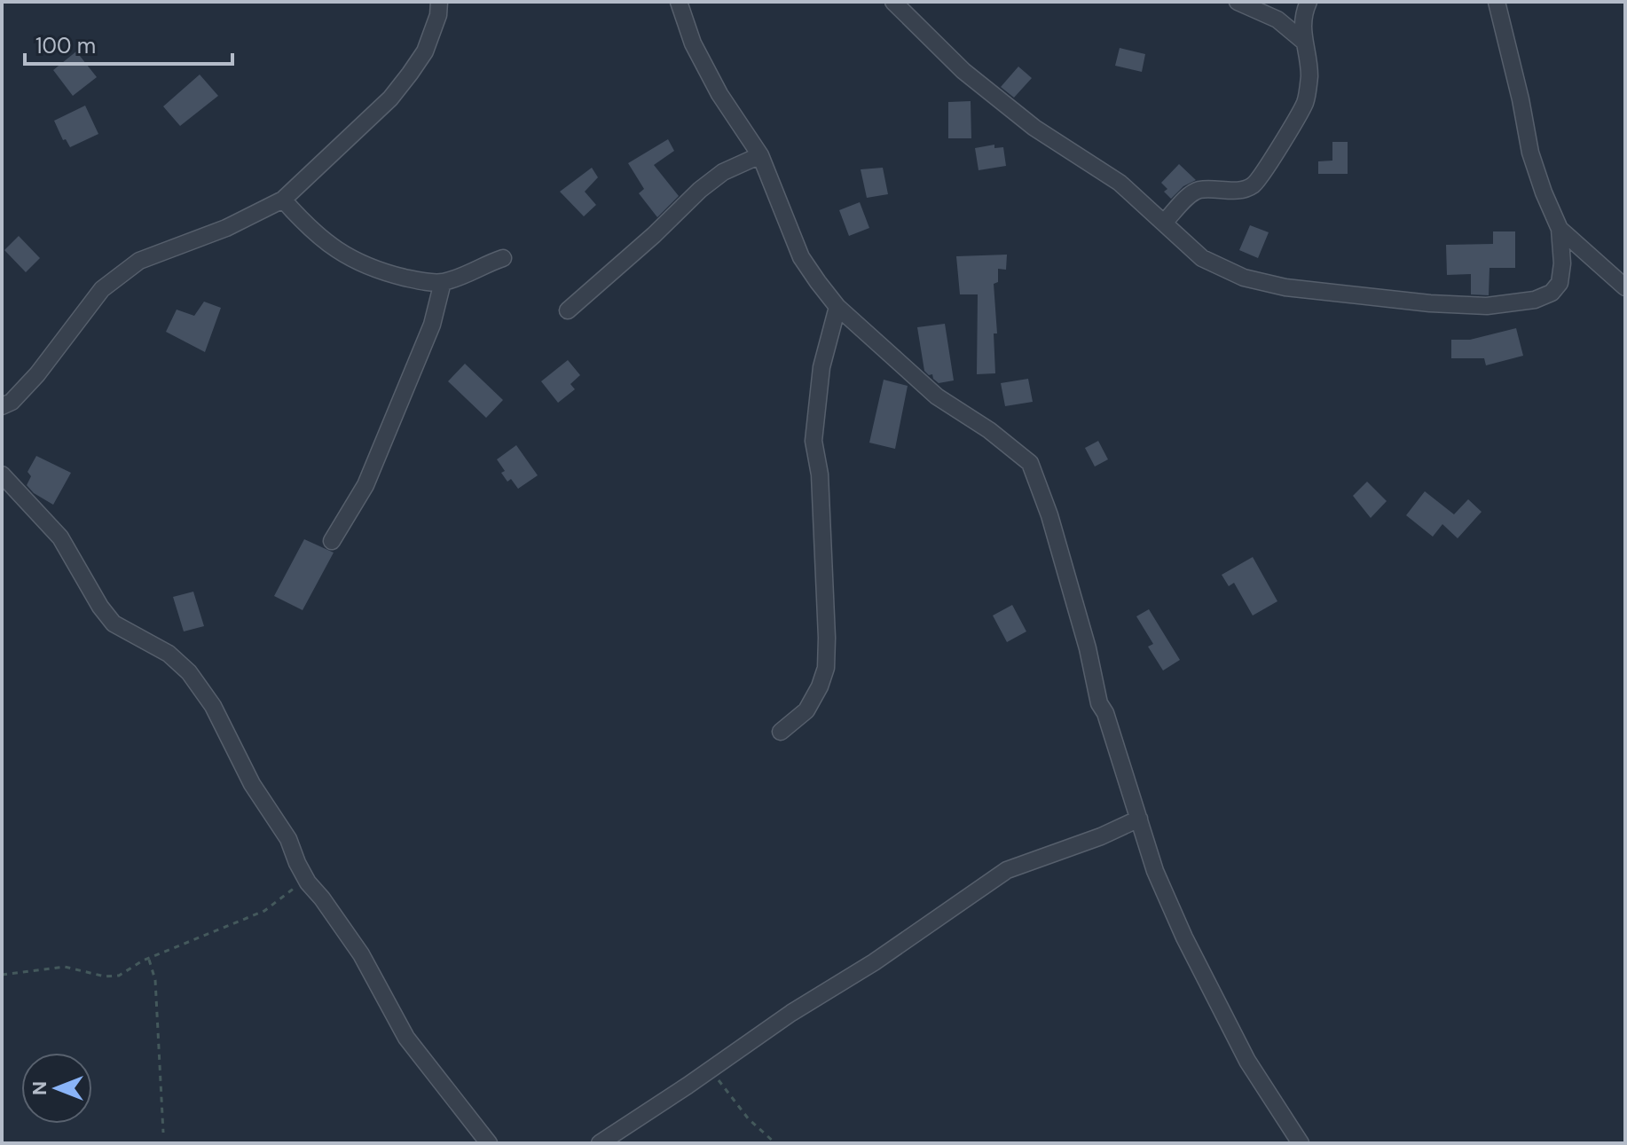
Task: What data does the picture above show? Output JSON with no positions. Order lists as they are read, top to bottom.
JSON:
{
  "scale_bar": "100 m",
  "north": "left"
}
